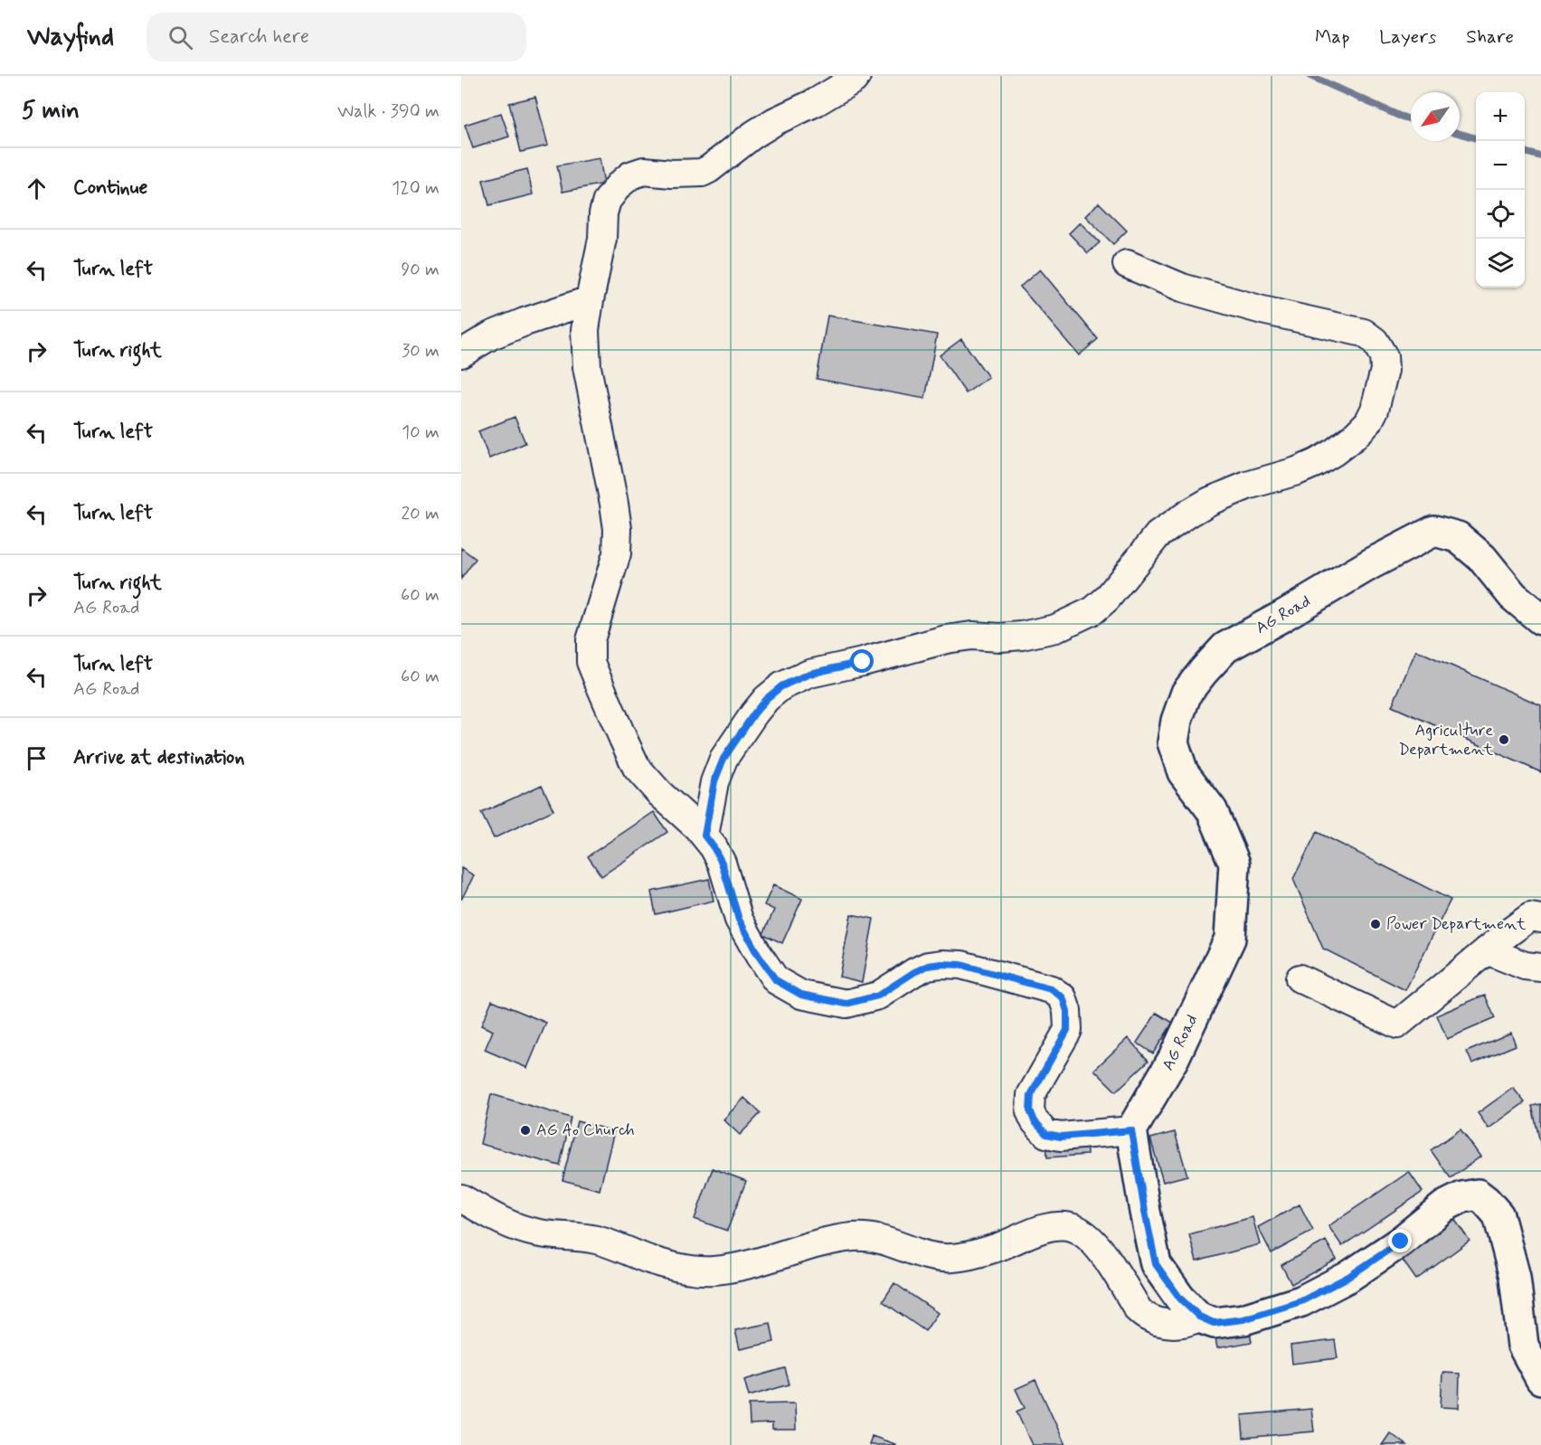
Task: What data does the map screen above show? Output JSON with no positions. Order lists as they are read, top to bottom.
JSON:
{
  "streets": {
    "main road": ["AG Road"]
  },
  "places": ["Agriculture Department", "Power Department", "AG Ao Church"],
  "north": "bottom left",
  "page": {
    "header": "Wayfind",
    "search": "Search here",
    "nav": ["Map", "Layers", "Share"],
    "heading": ["5 min", "Walk · 390 m"],
    "map_buttons": ["+", "−"],
    "list": [
      ["Continue", "120 m"],
      ["Turn left", "90 m"],
      ["Turn right", "30 m"],
      ["Turn left", "10 m"],
      ["Turn left", "20 m"],
      ["Turn right", "AG Road", "60 m"],
      ["Turn left", "AG Road", "60 m"],
      "Arrive at destination"
    ]
  }
}
